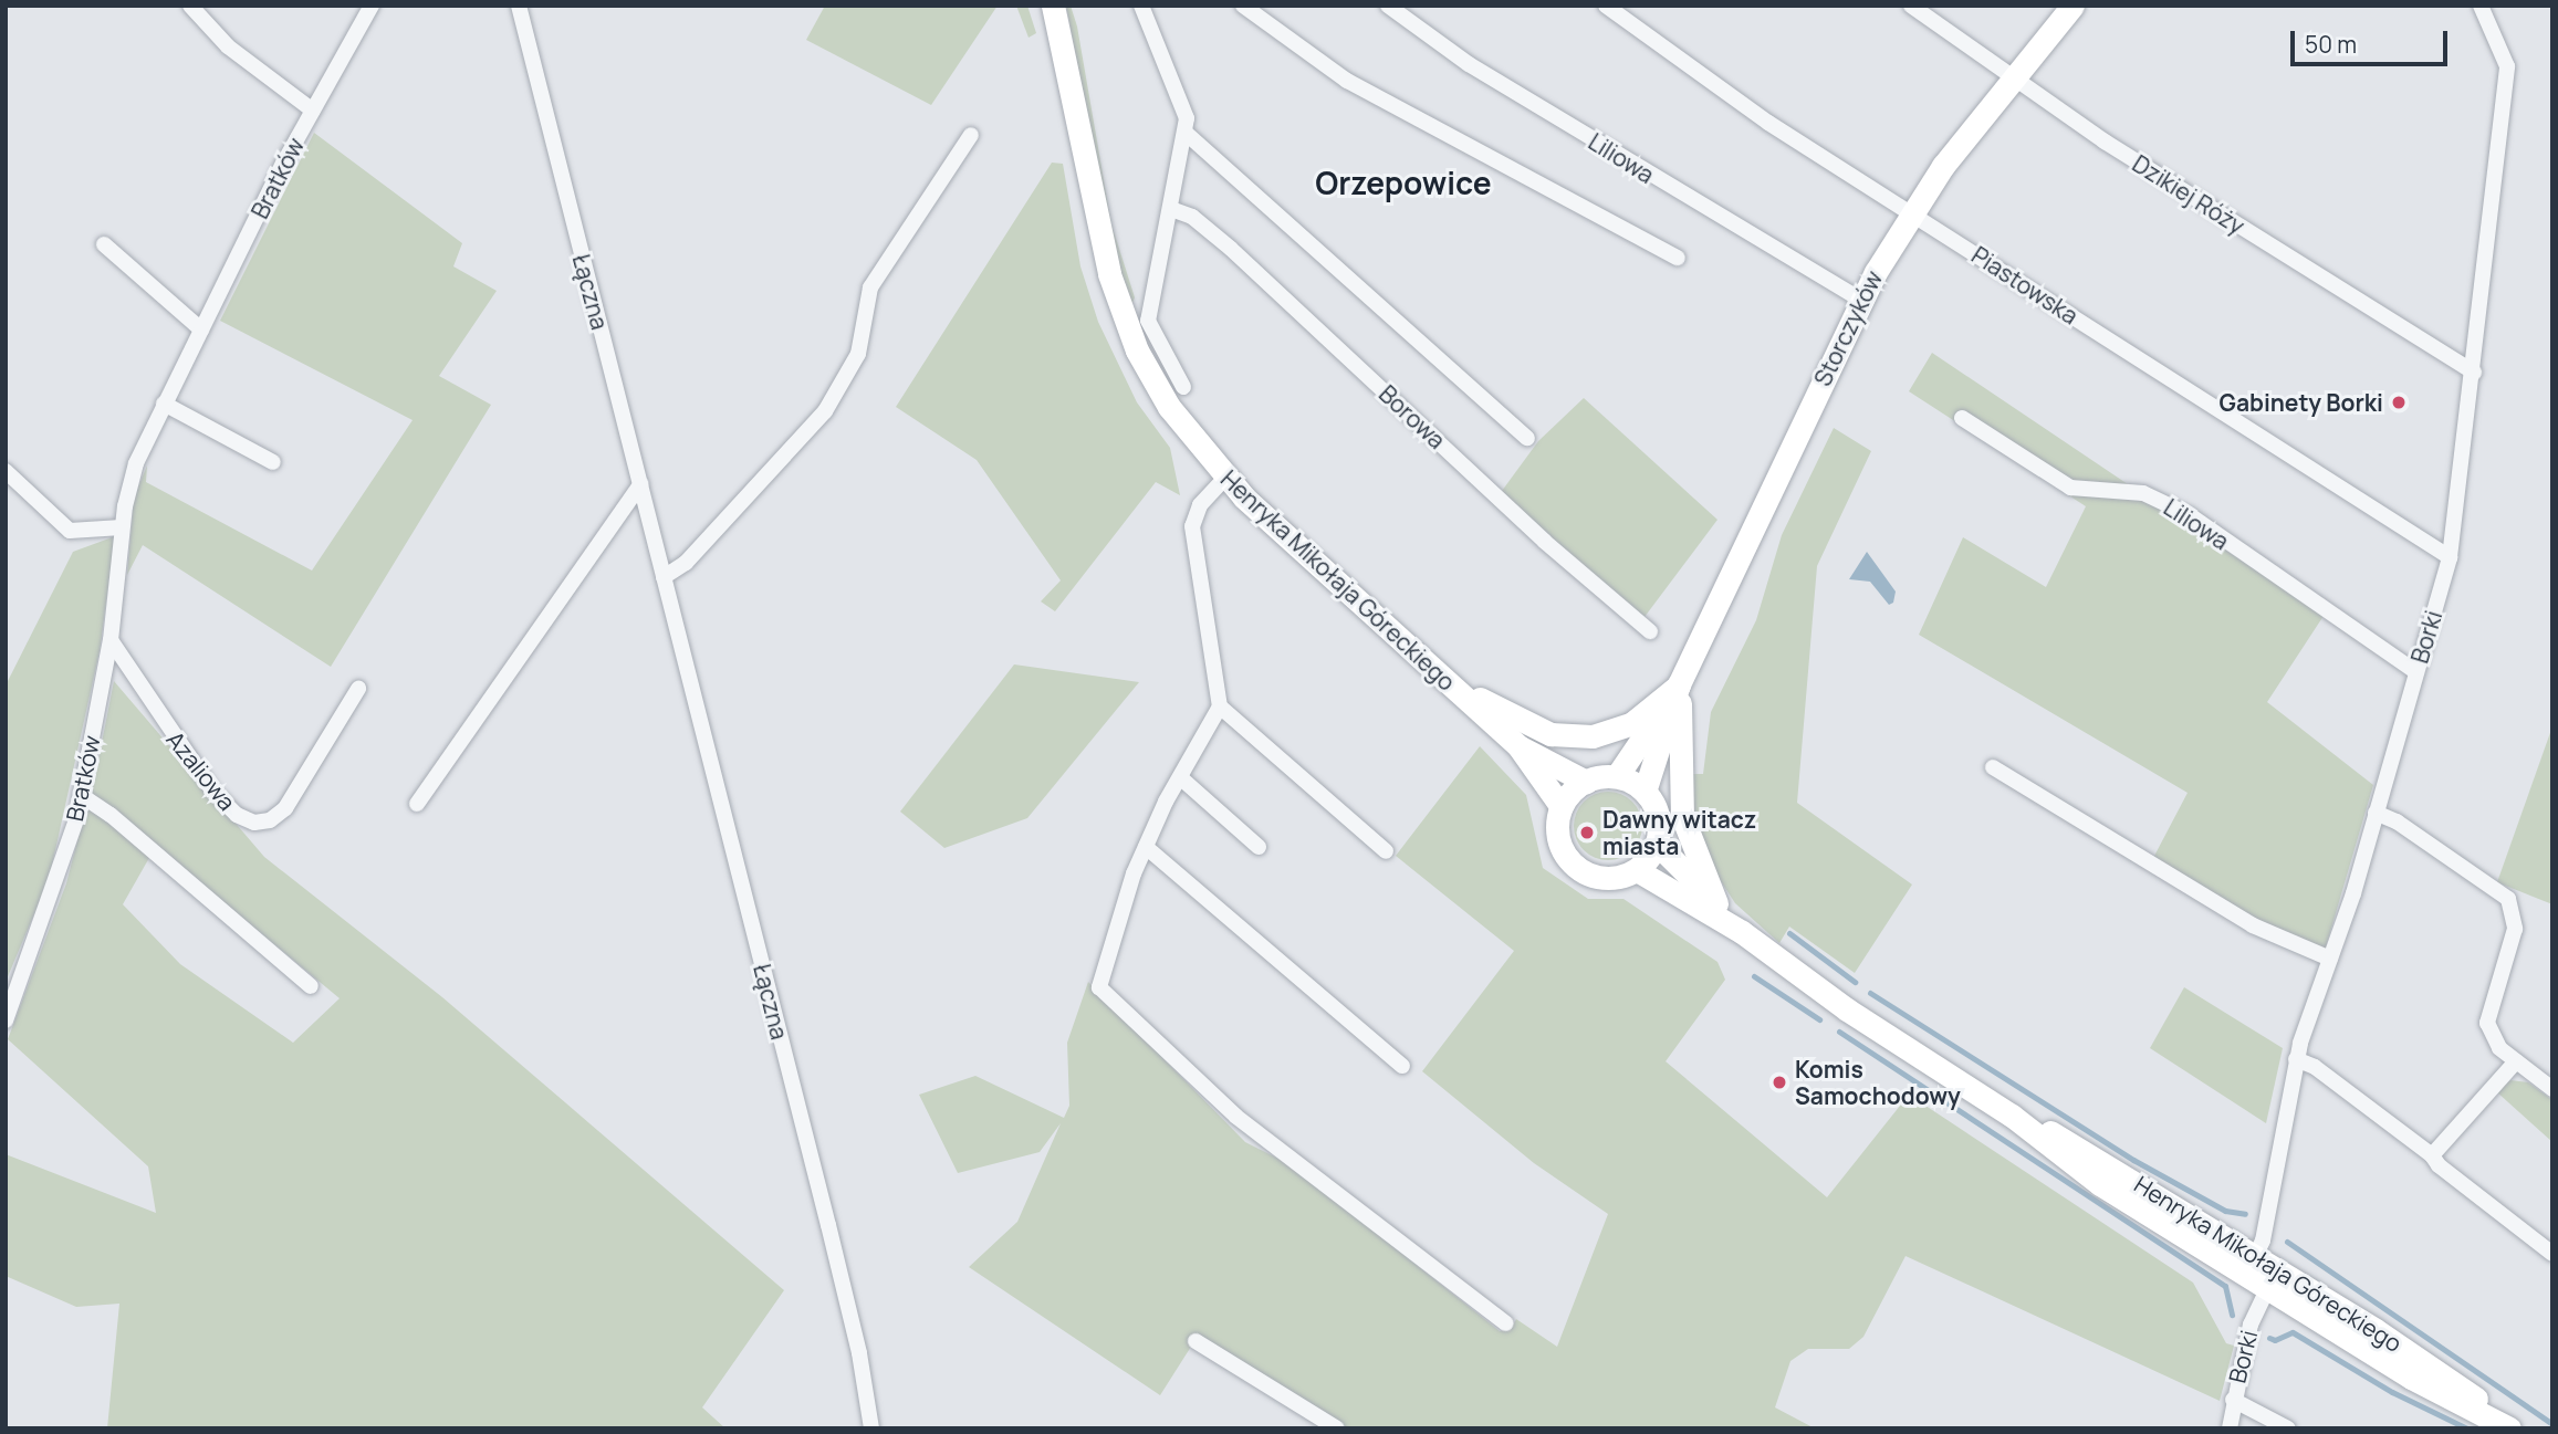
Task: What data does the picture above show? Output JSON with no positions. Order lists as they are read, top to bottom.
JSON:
{
  "streets": {
    "main road": ["Storczyków", "Henryka Mikołaja Góreckiego"],
    "street": [
      "Liliowa",
      "Bratków",
      "Dzikiej Róży",
      "Piastowska",
      "Łączna",
      "Borowa",
      "Borki",
      "Azaliowa"
    ]
  },
  "crossings": [
    ["Liliowa", "Storczyków"],
    ["Liliowa", "Borki"],
    ["Bratków", "Azaliowa"],
    ["Dzikiej Róży", "Storczyków"],
    ["Dzikiej Róży", "Borki"],
    ["Piastowska", "Storczyków"],
    ["Piastowska", "Borki"],
    ["Storczyków", "Henryka Mikołaja Góreckiego"],
    ["Henryka Mikołaja Góreckiego", "Borki"]
  ],
  "districts": ["Orzepowice"],
  "places": ["Gabinety Borki", "Dawny witacz miasta", "Komis Samochodowy"],
  "scale_bar": "50 m"
}
